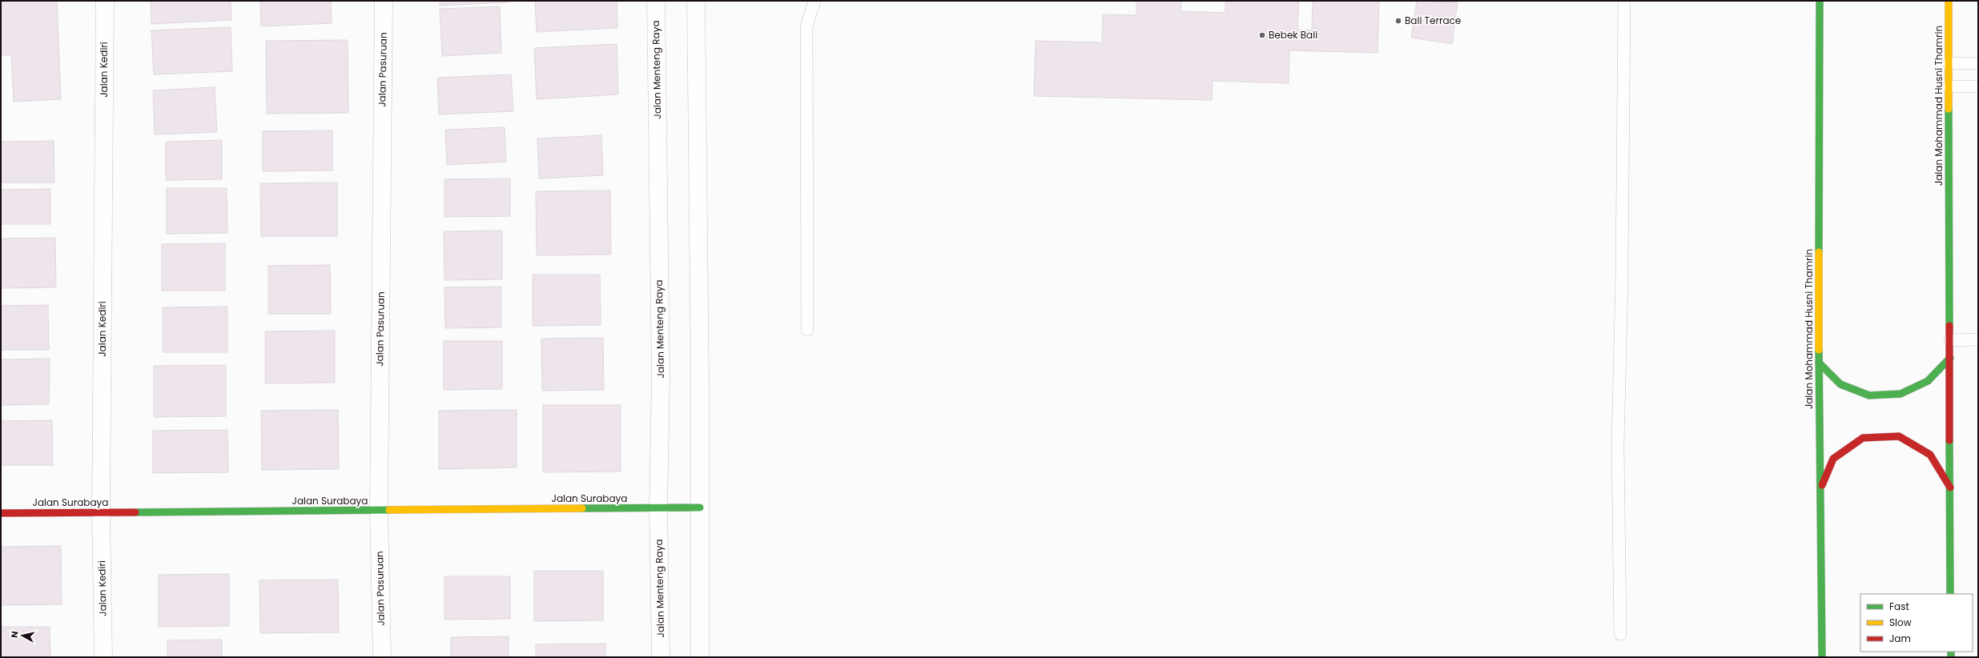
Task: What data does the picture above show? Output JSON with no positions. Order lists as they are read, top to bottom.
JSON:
{
  "streets": {
    "street": [
      "Jalan Kediri",
      "Jalan Pasuruan",
      "Jalan Menteng Raya",
      "Jalan Mohammad Husni Thamrin",
      "Jalan Surabaya"
    ]
  },
  "crossings": [
    ["Jalan Kediri", "Jalan Surabaya"],
    ["Jalan Pasuruan", "Jalan Surabaya"],
    ["Jalan Menteng Raya", "Jalan Surabaya"]
  ],
  "places": ["Bali Terrace", "Bebek Bali"],
  "legend": ["Fast", "Slow", "Jam"],
  "north": "left"
}
